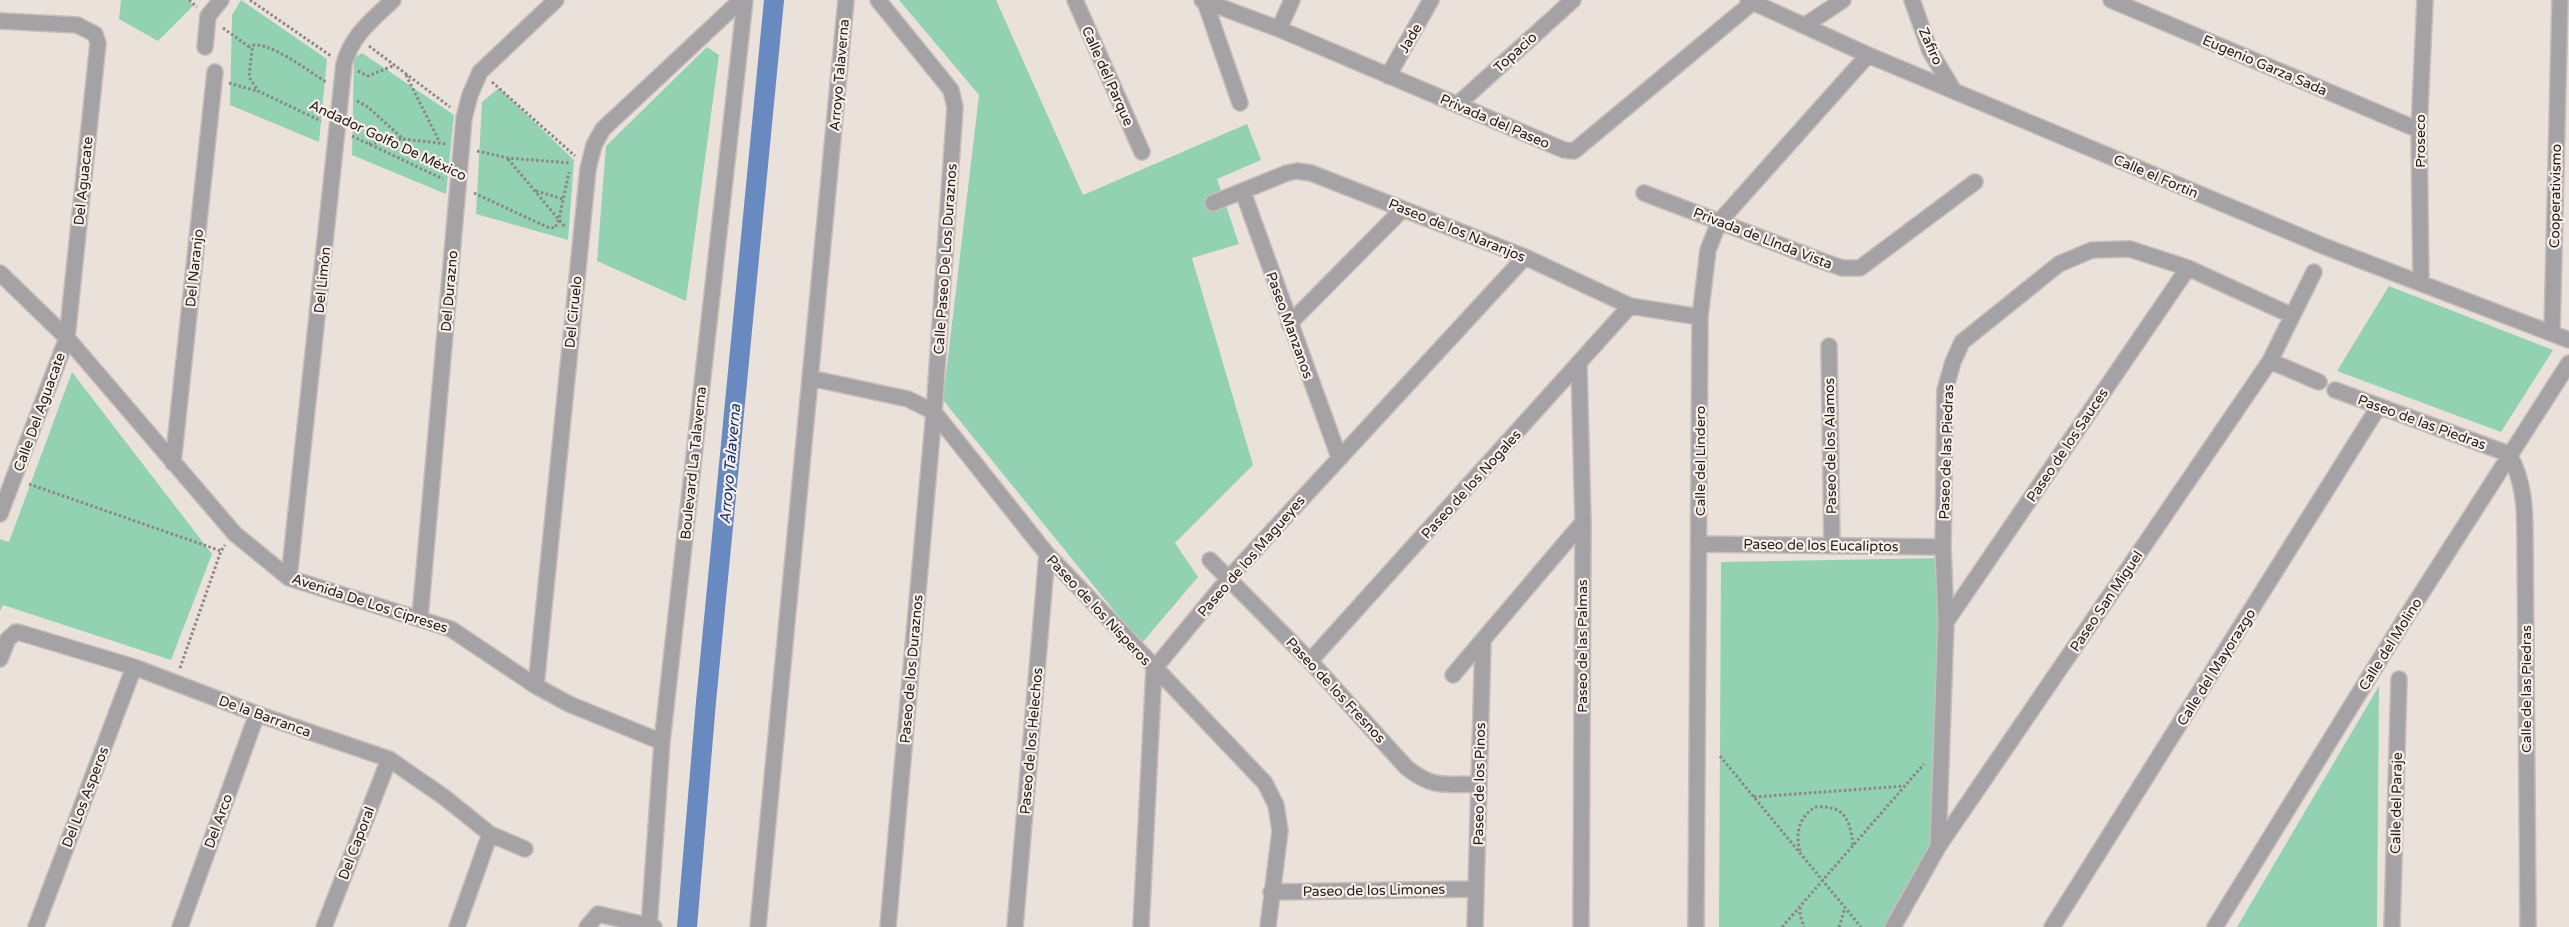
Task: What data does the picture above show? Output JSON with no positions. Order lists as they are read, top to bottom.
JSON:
{
  "streets": {
    "street": [
      "Jade",
      "Zafiro",
      "Topacio",
      "Eugenio Garza Sada",
      "Arroyo Talaverna",
      "Calle del Parque",
      "Privada del Paseo",
      "Proseco",
      "Calle el Fortín",
      "Del Aguacate",
      "Cooperativismo",
      "Paseo de los Naranjos",
      "Privada de LInda Vista",
      "Calle Paseo De Los Duraznos",
      "Del Naranjo",
      "Del Limón",
      "Del Durazno",
      "Del Ciruelo",
      "Paseo Manzanos",
      "Calle Del Aguacate",
      "Paseo de las Piedras",
      "Paseo de los Sauces",
      "Paseo de los Alamos",
      "Calle del Lindero",
      "Boulevard La Talaverna",
      "Paseo de los Nogales",
      "Paseo de los Eucaliptos",
      "Paseo de los Magueyes",
      "Paseo San Miguel",
      "Avenida De Los Cipreses",
      "Paseo de los Nísperos",
      "Calle del Molino",
      "Paseo de las Palmas",
      "Calle del Mayorazgo",
      "Paseo de los Duraznos",
      "Calle de las Piedras",
      "Paseo de los Fresnos",
      "De la Barranca",
      "Paseo de los Helechos",
      "Paseo de los Pinos",
      "Del Los Asperos",
      "Calle del Paraje",
      "Del Arco",
      "Del Caporal",
      "Paseo de los Limones"
    ],
    "path": ["Andador Golfo De México"]
  },
  "crossings": [
    ["Jade", "Privada del Paseo"],
    ["Zafiro", "Calle el Fortín"],
    ["Topacio", "Privada del Paseo"],
    ["Eugenio Garza Sada", "Proseco"],
    ["Arroyo Talaverna", "Paseo de los Nísperos"],
    ["Privada del Paseo", "Calle el Fortín"],
    ["Andador Golfo De México", "Del Naranjo"],
    ["Andador Golfo De México", "Del Limón"],
    ["Andador Golfo De México", "Del Durazno"],
    ["Proseco", "Calle el Fortín"],
    ["Calle el Fortín", "Cooperativismo"],
    ["Calle el Fortín", "Calle del Lindero"],
    ["Del Aguacate", "Calle Del Aguacate"],
    ["Del Aguacate", "Avenida De Los Cipreses"],
    ["Paseo de los Naranjos", "Paseo Manzanos"],
    ["Paseo de los Naranjos", "Calle del Lindero"],
    ["Paseo de los Naranjos", "Paseo de los Nogales"],
    ["Paseo de los Naranjos", "Paseo de los Magueyes"],
    ["Privada de LInda Vista", "Calle del Lindero"],
    ["Calle Paseo De Los Duraznos", "Paseo de los Nísperos"],
    ["Calle Paseo De Los Duraznos", "Paseo de los Duraznos"],
    ["Del Naranjo", "Avenida De Los Cipreses"],
    ["Del Limón", "Avenida De Los Cipreses"],
    ["Del Durazno", "Avenida De Los Cipreses"],
    ["Del Ciruelo", "Avenida De Los Cipreses"],
    ["Paseo Manzanos", "Paseo de los Magueyes"],
    ["Calle Del Aguacate", "Avenida De Los Cipreses"],
    ["Paseo de las Piedras", "Paseo de los Sauces"],
    ["Paseo de las Piedras", "Paseo de los Eucaliptos"],
    ["Paseo de las Piedras", "Paseo San Miguel"],
    ["Paseo de las Piedras", "Calle del Molino"],
    ["Paseo de las Piedras", "Calle del Mayorazgo"],
    ["Paseo de las Piedras", "Calle de las Piedras"],
    ["Paseo de los Alamos", "Paseo de los Eucaliptos"],
    ["Calle del Lindero", "Paseo de los Eucaliptos"],
    ["Boulevard La Talaverna", "Avenida De Los Cipreses"],
    ["Paseo de los Nogales", "Paseo de las Palmas"],
    ["Paseo de los Nogales", "Paseo de los Fresnos"],
    ["Paseo de los Magueyes", "Paseo de los Nísperos"],
    ["Paseo de los Magueyes", "Paseo de los Fresnos"],
    ["Paseo de los Nísperos", "Paseo de los Duraznos"],
    ["Paseo de los Nísperos", "Paseo de los Helechos"],
    ["Paseo de los Nísperos", "Paseo de los Limones"],
    ["Calle del Molino", "Calle de las Piedras"],
    ["Paseo de los Fresnos", "Paseo de los Pinos"],
    ["De la Barranca", "Del Los Asperos"],
    ["De la Barranca", "Del Arco"],
    ["De la Barranca", "Del Caporal"],
    ["Paseo de los Pinos", "Paseo de los Limones"]
  ],
  "water": ["Arroyo Talaverna"]
}
